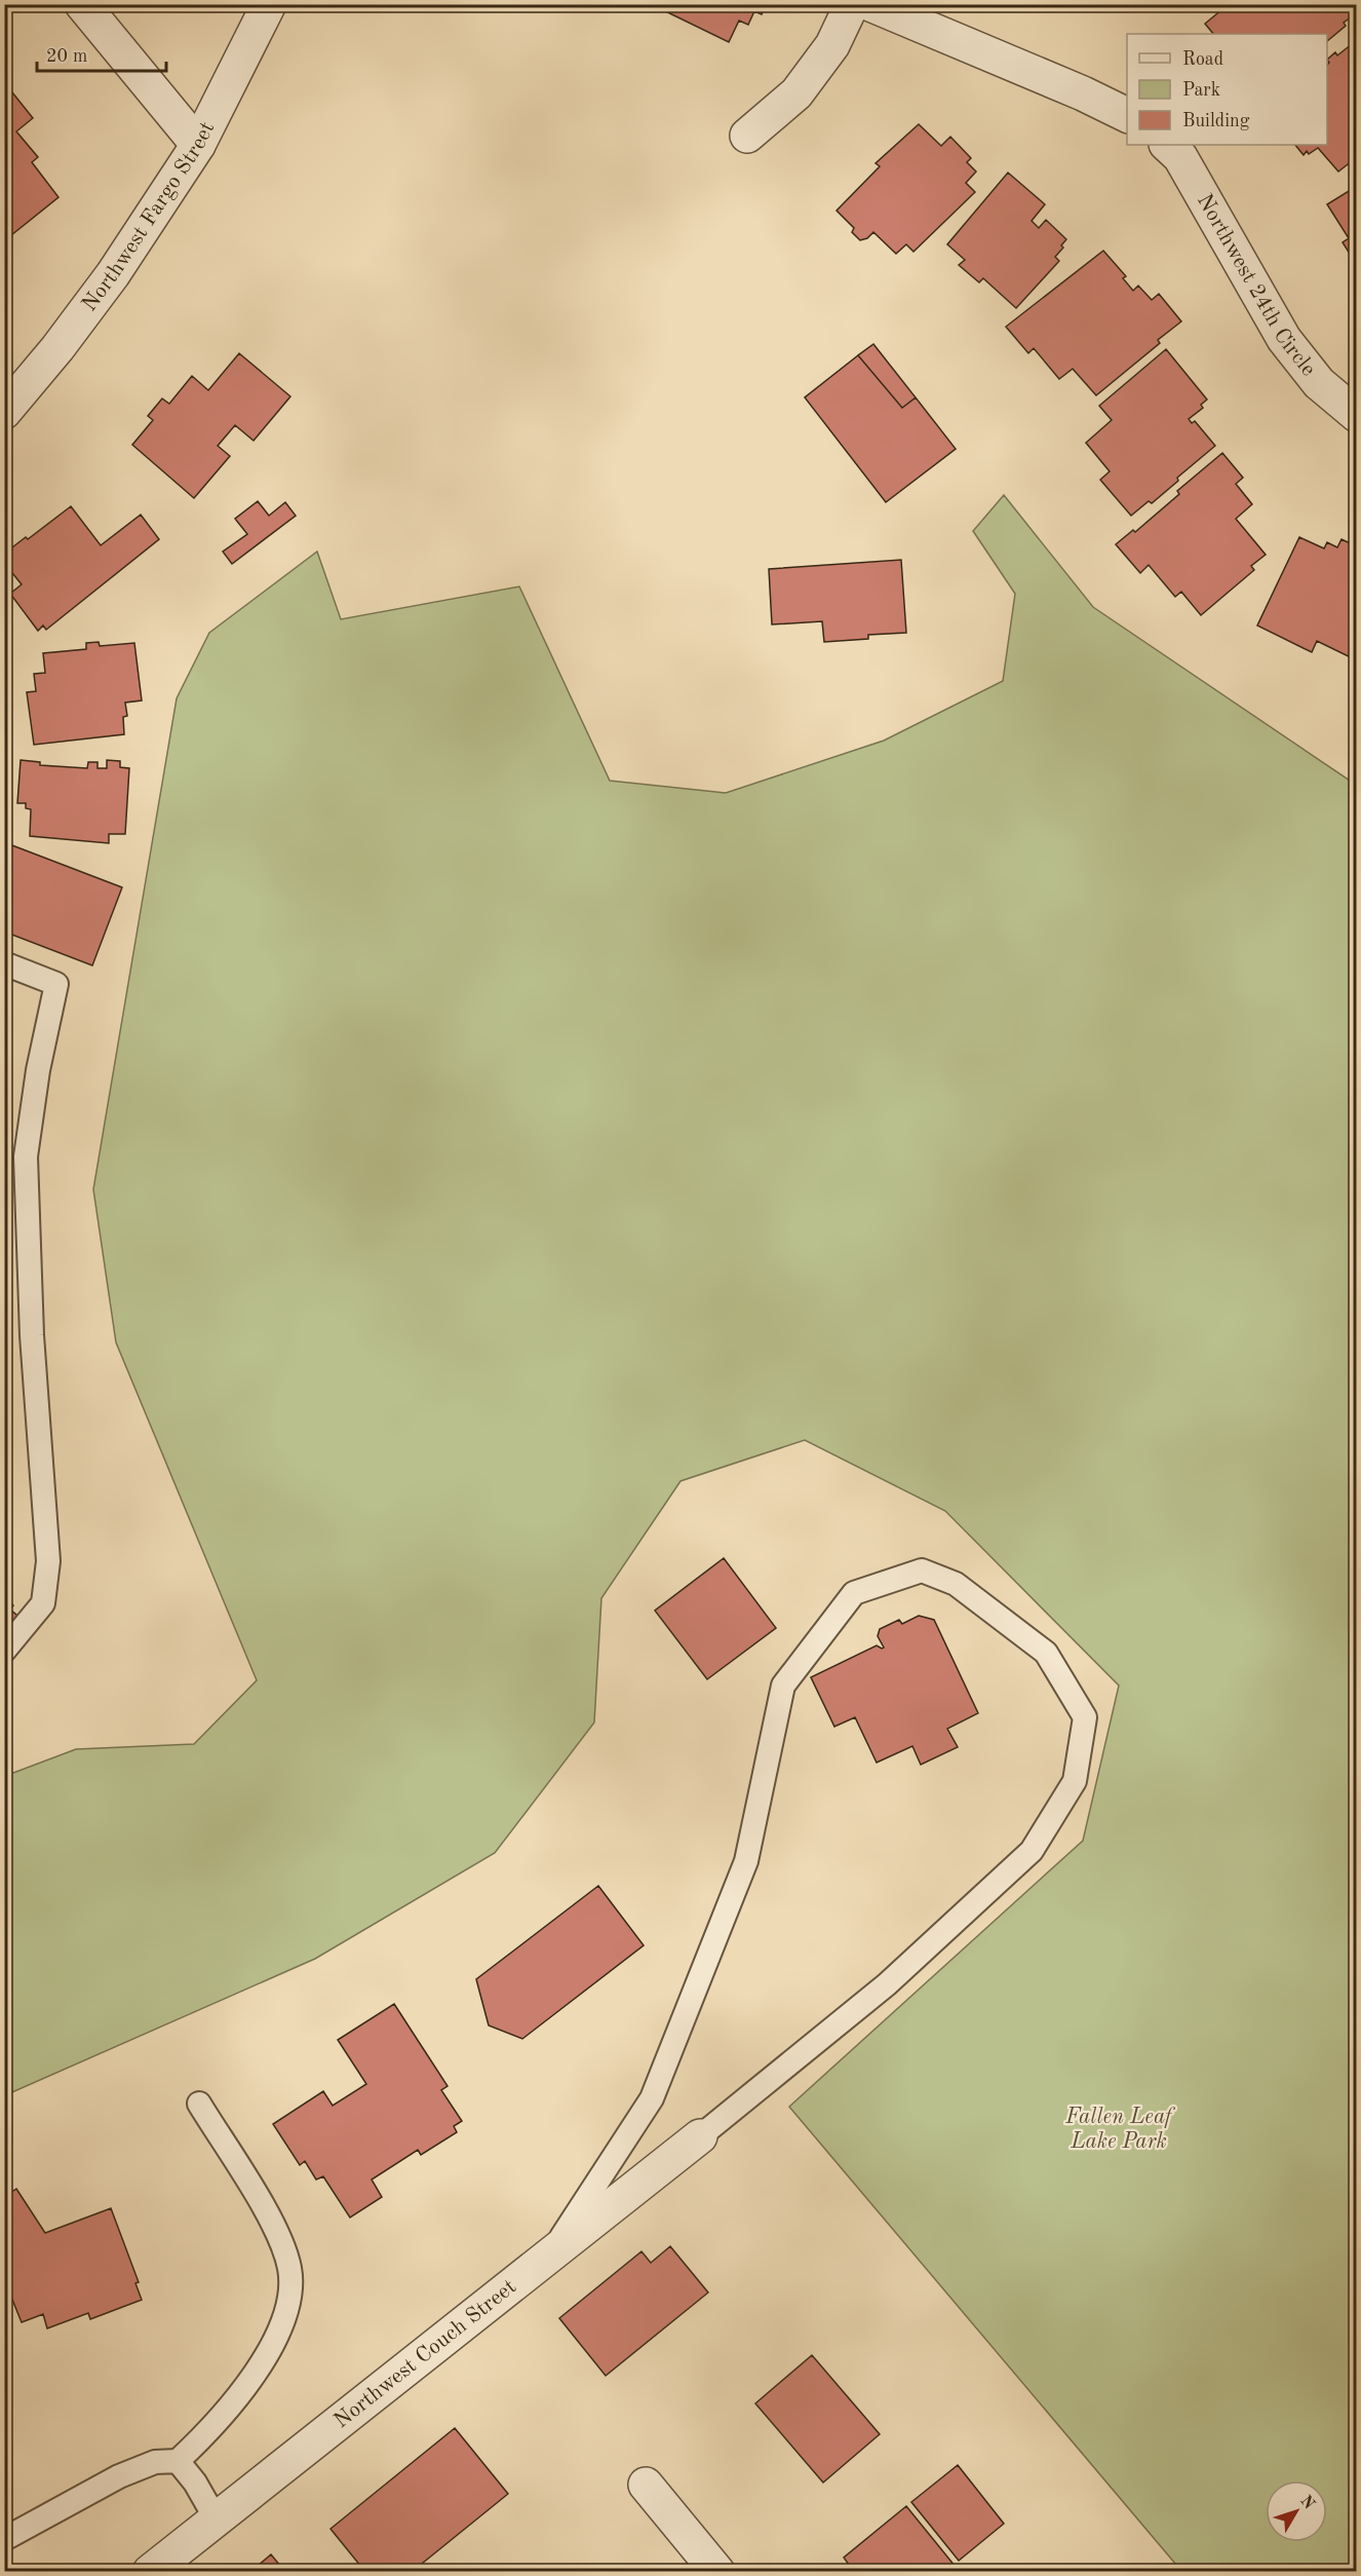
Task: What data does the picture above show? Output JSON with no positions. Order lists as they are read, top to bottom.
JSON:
{
  "streets": {
    "street": ["Northwest Fargo Street", "Northwest 24th Circle", "Northwest Couch Street"]
  },
  "parks": ["Fallen Leaf Lake Park"],
  "legend": ["Road", "Park", "Building"],
  "scale_bar": "20 m",
  "north": "top right"
}
